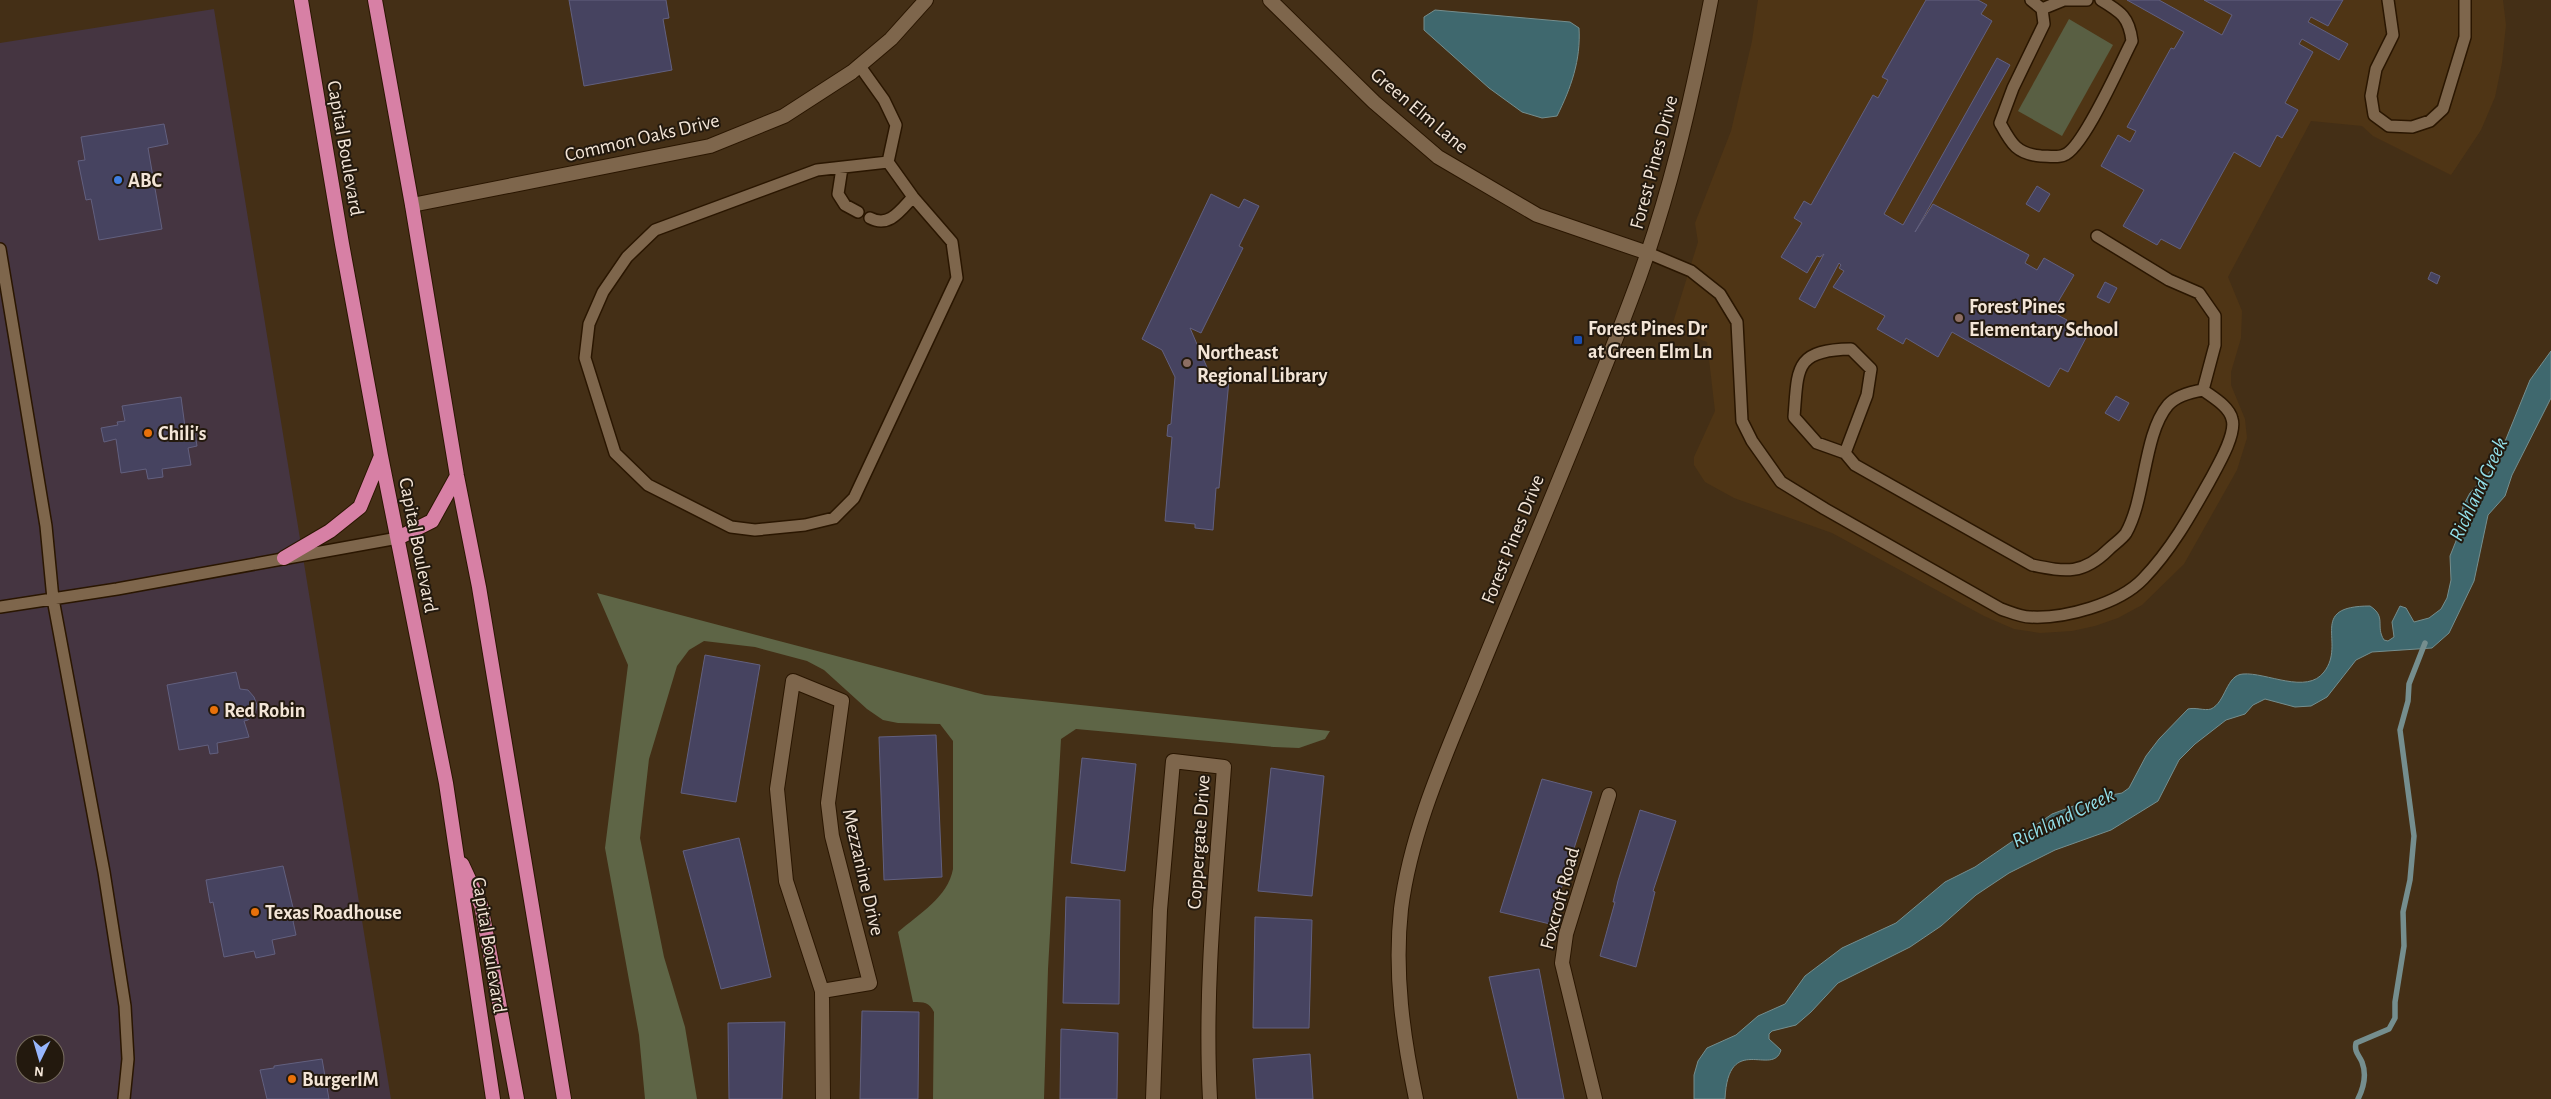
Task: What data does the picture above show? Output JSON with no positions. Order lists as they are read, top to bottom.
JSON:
{
  "streets": {
    "highway": ["Capital Boulevard"],
    "street": [
      "Green Elm Lane",
      "Common Oaks Drive",
      "Forest Pines Drive",
      "Coppergate Drive",
      "Mezzanine Drive",
      "Foxcroft Road"
    ]
  },
  "crossings": [
    ["Green Elm Lane", "Forest Pines Drive"]
  ],
  "water": ["Richland Creek"],
  "places": {
    "other": [
      "ABC",
      "Forest Pines Elementary School",
      "Northeast Regional Library",
      "Chili's",
      "Red Robin",
      "Texas Roadhouse",
      "BurgerIM"
    ],
    "transit": ["Forest Pines Dr at Green Elm Ln"]
  },
  "north": "bottom"
}
